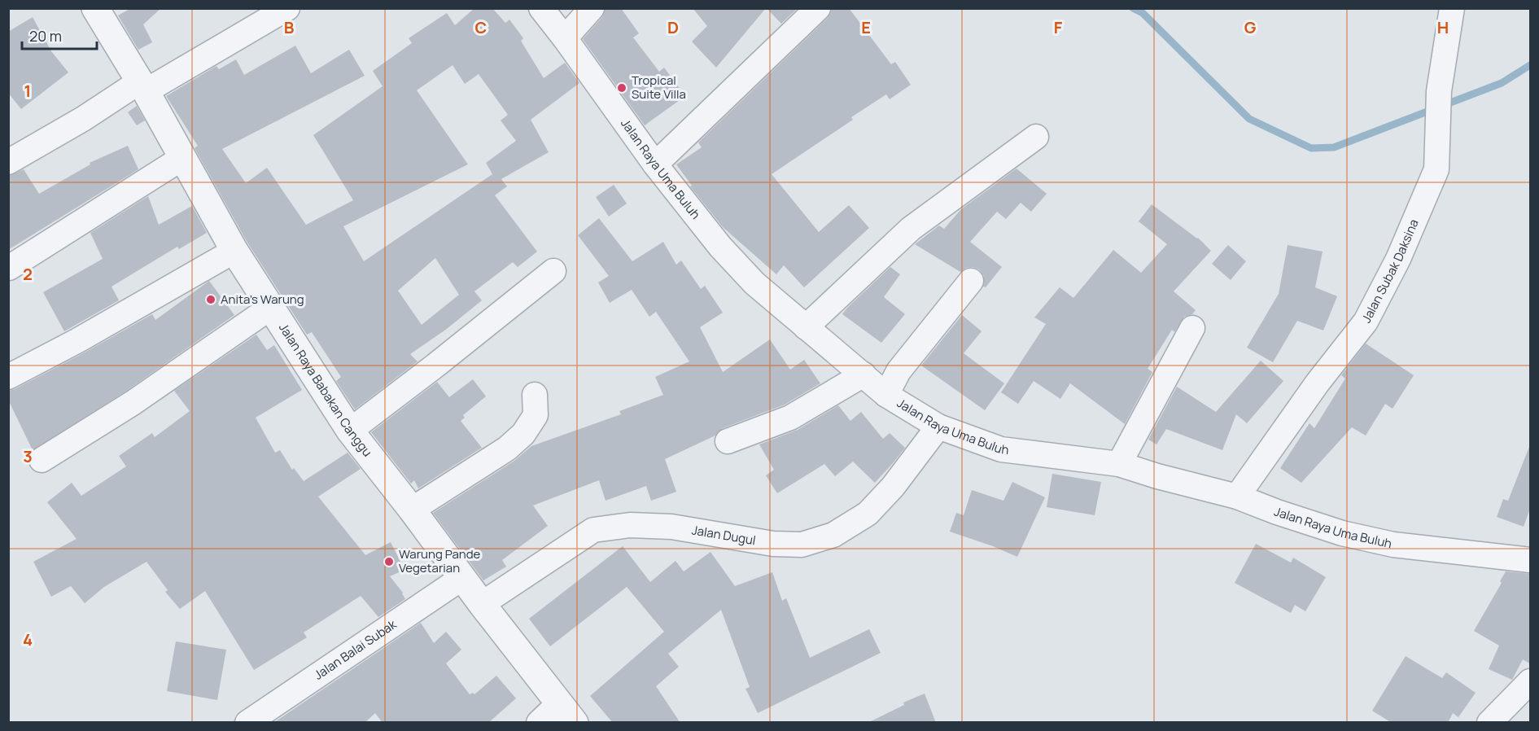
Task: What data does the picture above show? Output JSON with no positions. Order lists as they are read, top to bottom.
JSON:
{
  "streets": {
    "street": [
      "Jalan Raya Uma Buluh",
      "Jalan Subak Daksina",
      "Jalan Raya Babakan Canggu",
      "Jalan Dugul",
      "Jalan Balai Subak"
    ]
  },
  "crossings": [
    ["Jalan Raya Uma Buluh", "Jalan Subak Daksina"],
    ["Jalan Raya Uma Buluh", "Jalan Dugul"],
    ["Jalan Raya Babakan Canggu", "Jalan Dugul"],
    ["Jalan Raya Babakan Canggu", "Jalan Balai Subak"]
  ],
  "places": ["Tropical Suite Villa", "Anita’s Warung", "Warung Pande Vegetarian"],
  "scale_bar": "20 m",
  "grid": {
    "columns": [
      "B",
      "C",
      "D",
      "E",
      "F",
      "G",
      "H"
    ],
    "rows": [
      "1",
      "2",
      "3",
      "4"
    ]
  }
}
